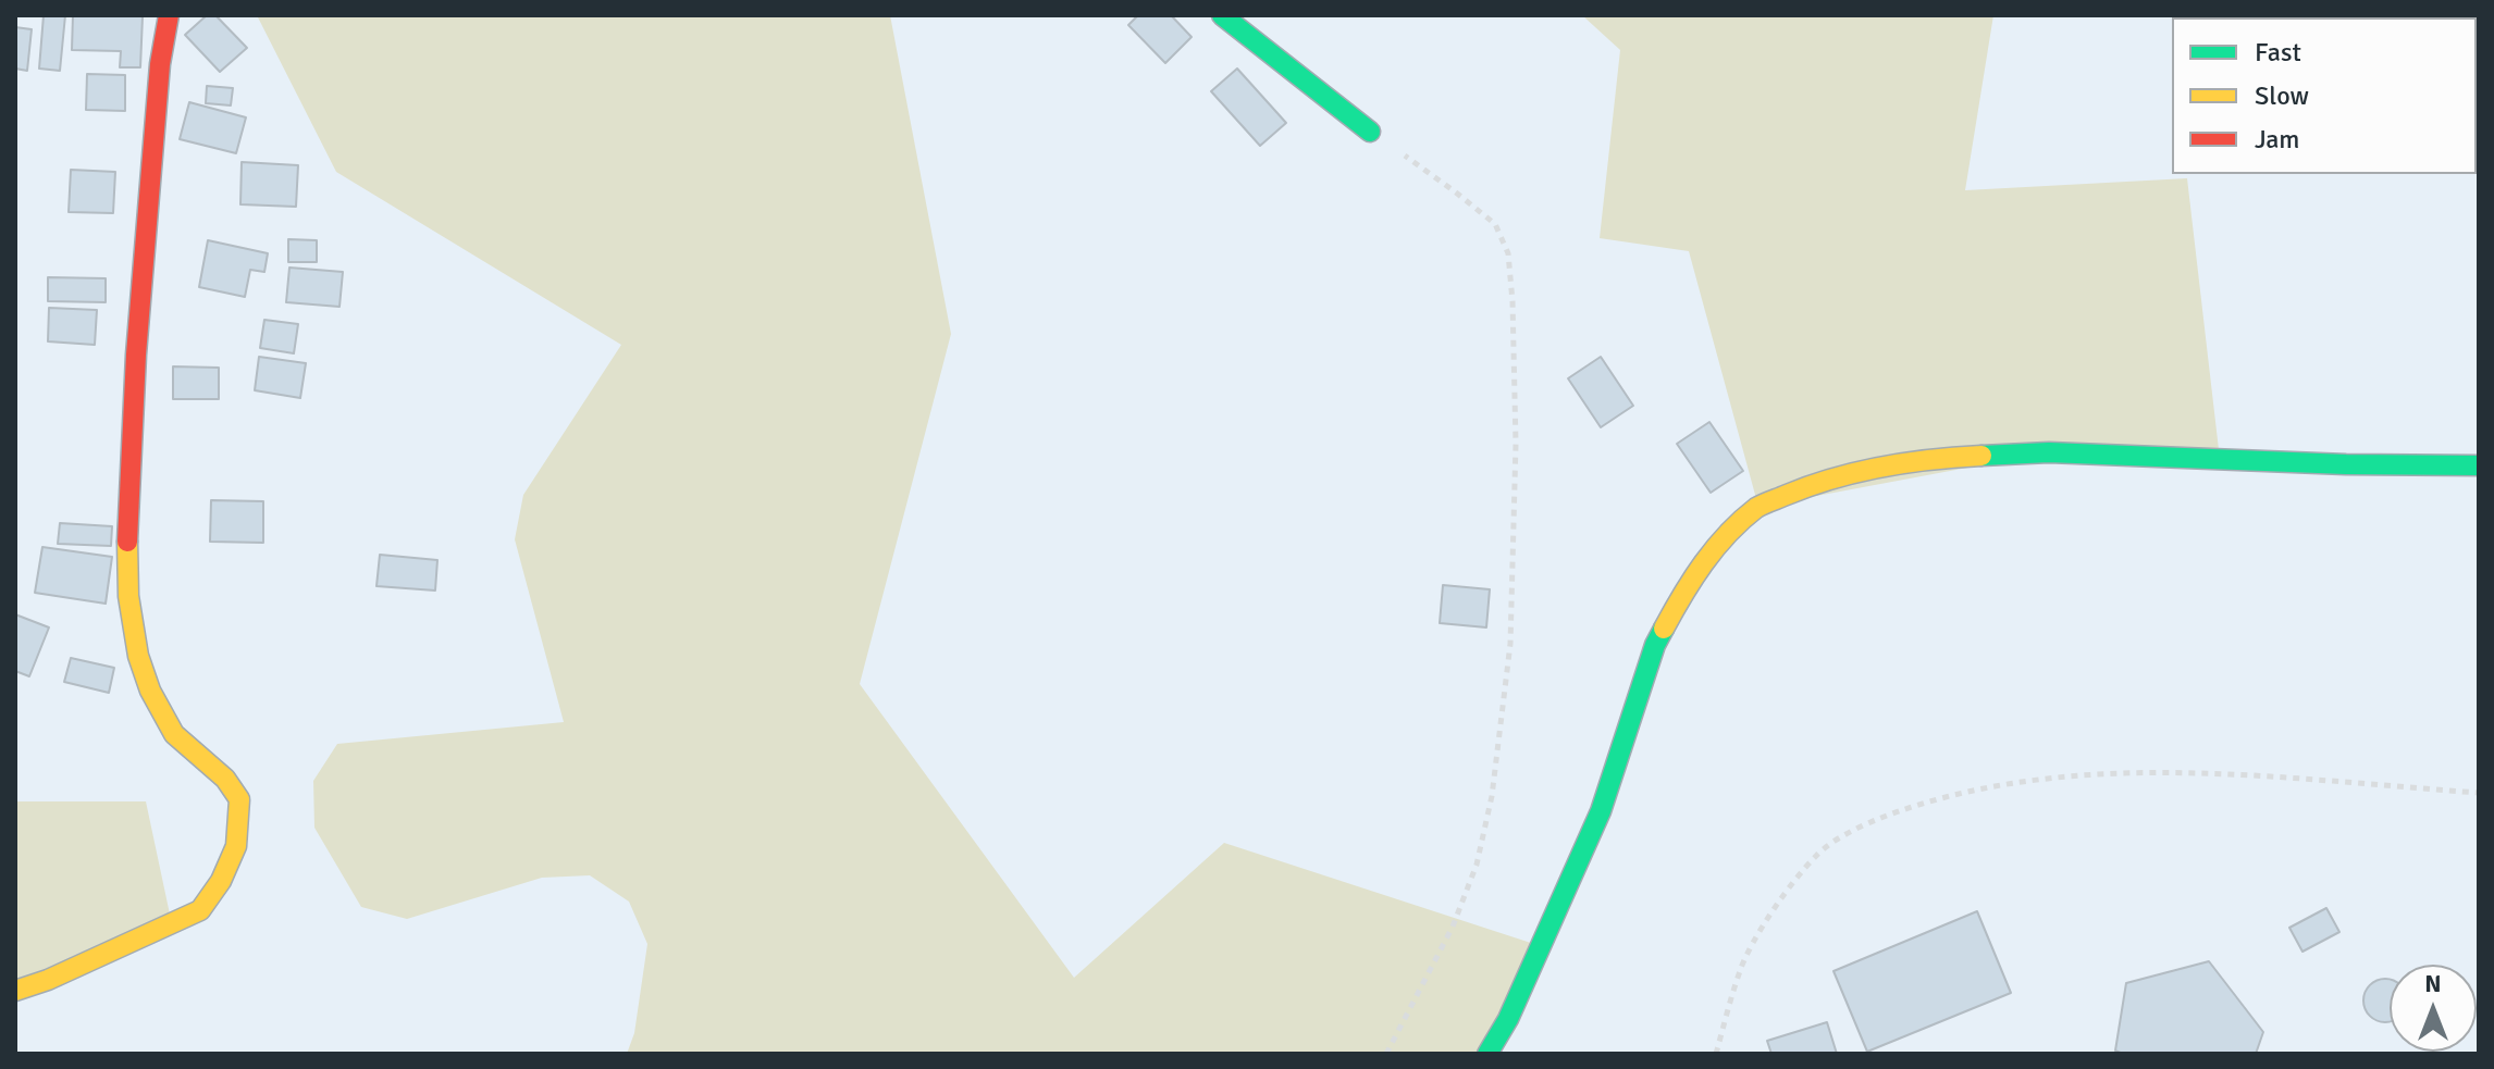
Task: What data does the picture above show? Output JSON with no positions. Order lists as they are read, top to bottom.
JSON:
{
  "legend": ["Fast", "Slow", "Jam"],
  "north": "top"
}
